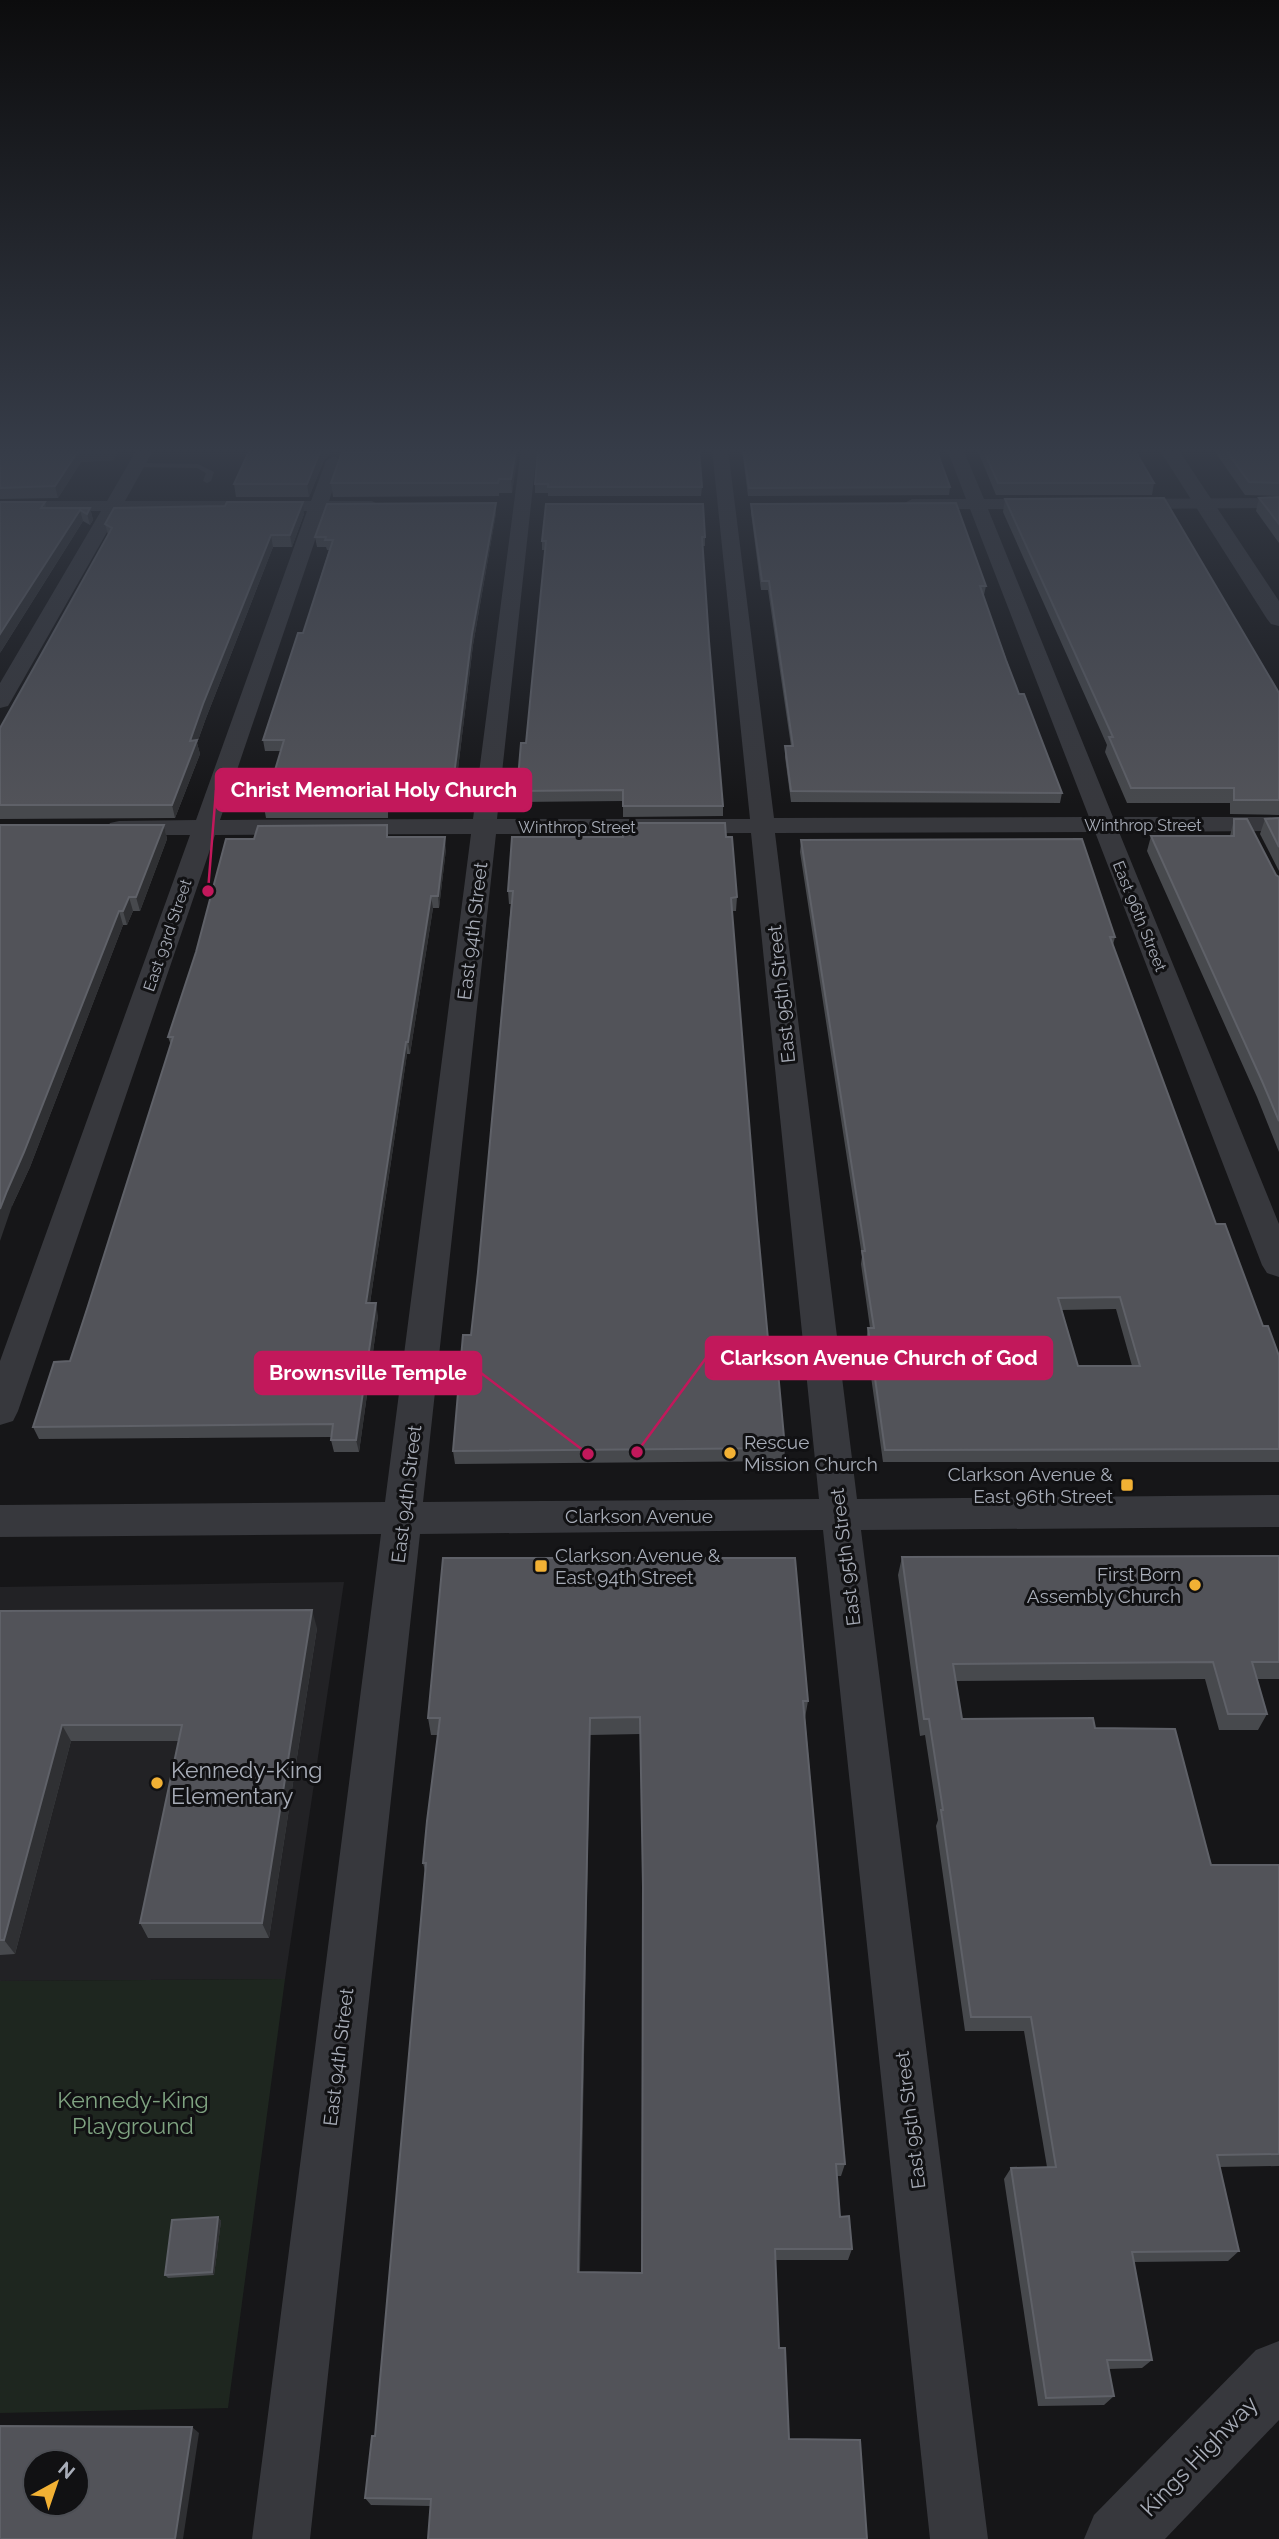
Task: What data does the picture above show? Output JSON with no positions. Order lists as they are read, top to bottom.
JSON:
{
  "streets": {
    "street": [
      "Winthrop Street",
      "East 96th Street",
      "East 94th Street",
      "East 93rd Street",
      "East 95th Street",
      "Clarkson Avenue",
      "Kings Highway"
    ]
  },
  "crossings": [
    ["Winthrop Street", "East 96th Street"],
    ["Winthrop Street", "East 94th Street"],
    ["Winthrop Street", "East 93rd Street"],
    ["Winthrop Street", "East 95th Street"],
    ["East 94th Street", "Clarkson Avenue"],
    ["East 95th Street", "Clarkson Avenue"]
  ],
  "parks": ["Kennedy-King Playground"],
  "places": {
    "other": [
      "Christ Memorial Holy Church",
      "Clarkson Avenue Church of God",
      "Rescue Mission Church",
      "Brownsville Temple",
      "First Born Assembly Church",
      "Kennedy-King Elementary"
    ],
    "transit": ["Clarkson Avenue & East 96th Street", "Clarkson Avenue & East 94th Street"]
  },
  "north": "top right"
}
